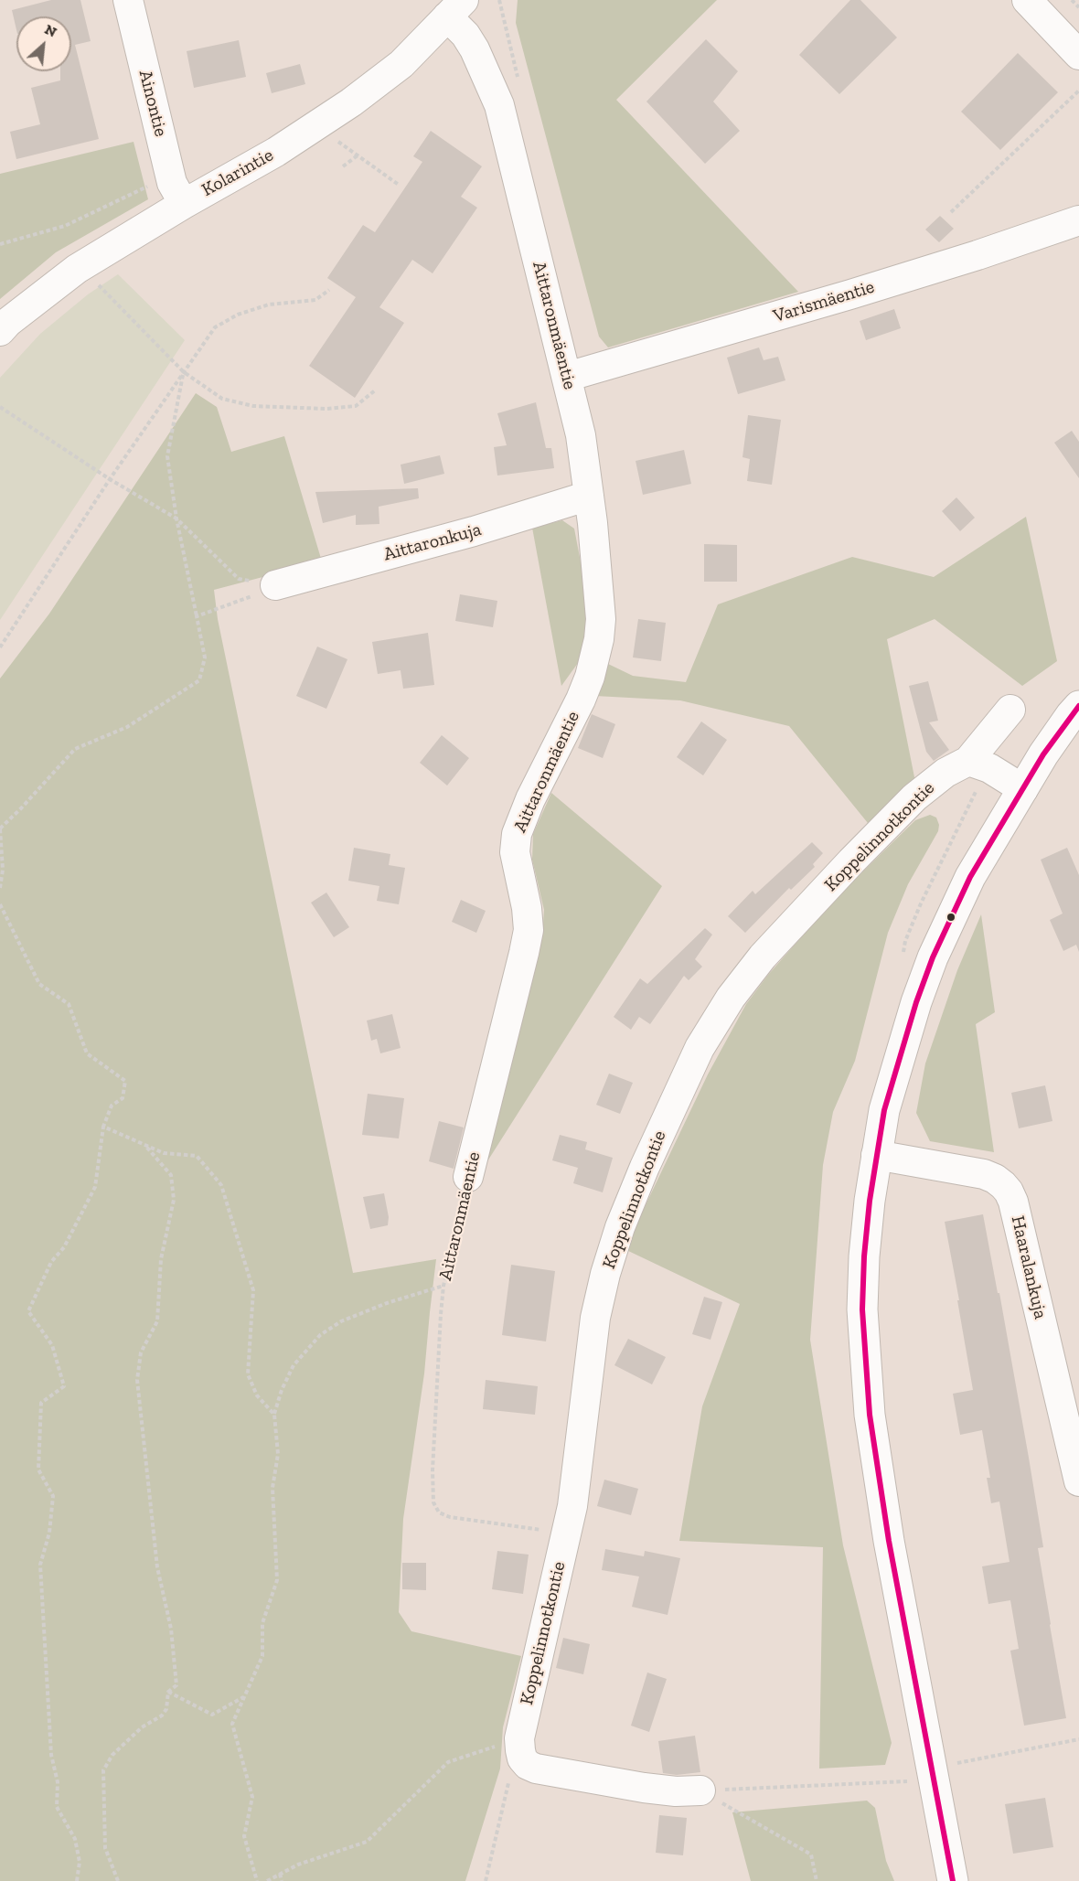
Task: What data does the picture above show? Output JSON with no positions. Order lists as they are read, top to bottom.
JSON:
{
  "streets": {
    "street": [
      "Ainontie",
      "Kolarintie",
      "Varismäentie",
      "Aittaronmäentie",
      "Aittaronkuja",
      "Koppelinnotkontie",
      "Haaralankuja"
    ]
  },
  "crossings": [
    ["Ainontie", "Kolarintie"],
    ["Kolarintie", "Aittaronmäentie"],
    ["Varismäentie", "Aittaronmäentie"],
    ["Aittaronmäentie", "Aittaronkuja"],
    ["Aittaronmäentie", "Koppelinnotkontie"]
  ],
  "north": "top right"
}
